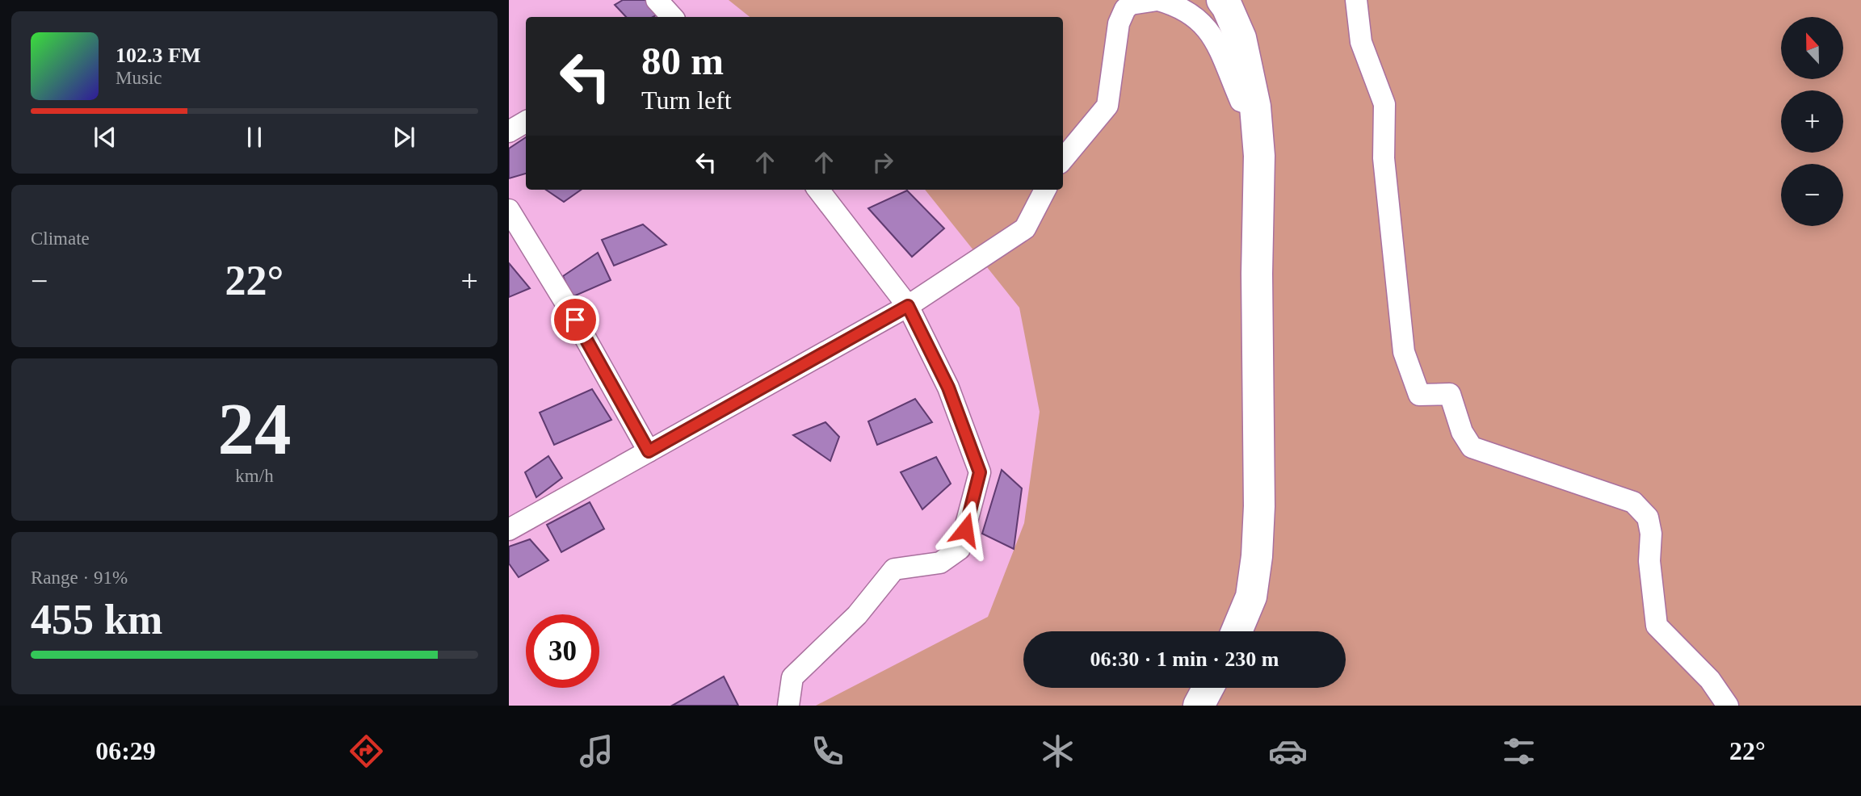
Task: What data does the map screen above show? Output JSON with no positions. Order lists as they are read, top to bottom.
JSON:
{
  "north": "top",
  "page": {
    "map_buttons": ["+", "−"],
    "turn": ["80 m", "Turn left"],
    "song": ["102.3 FM", "Music"],
    "tile": [
      "Climate",
      ["24", "km/h"],
      ["Range · 91%", "455 km"]
    ],
    "heat": ["−", "22°", "+"],
    "limit": "30",
    "trip": "06:30 · 1 min · 230 m",
    "tabs": ["06:29", "22°"]
  }
}
